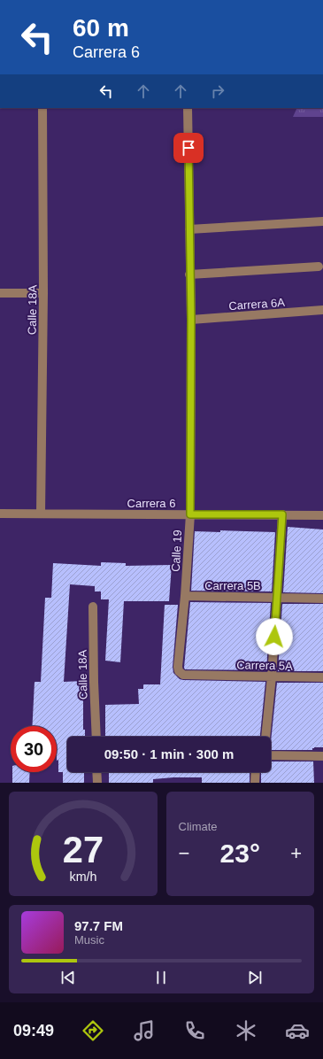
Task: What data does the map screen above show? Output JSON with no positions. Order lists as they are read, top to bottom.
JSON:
{
  "streets": {
    "street": [
      "Carrera 6A",
      "Calle 18A",
      "Carrera 6",
      "Calle 19",
      "Carrera 5B",
      "Carrera 5A"
    ]
  },
  "crossings": [
    ["Carrera 6A", "Calle 19"],
    ["Calle 18A", "Carrera 6"],
    ["Carrera 6", "Calle 19"],
    ["Calle 19", "Carrera 5B"],
    ["Calle 19", "Carrera 5A"]
  ],
  "page": {
    "turn": ["60 m", "Carrera 6"],
    "limit": "30",
    "trip": "09:50 · 1 min · 300 m",
    "tile": "Climate",
    "heat": ["−", "23°", "+"],
    "song": ["97.7 FM", "Music"],
    "tabs": "09:49",
    "gauge": ["27", "km/h"]
  }
}
